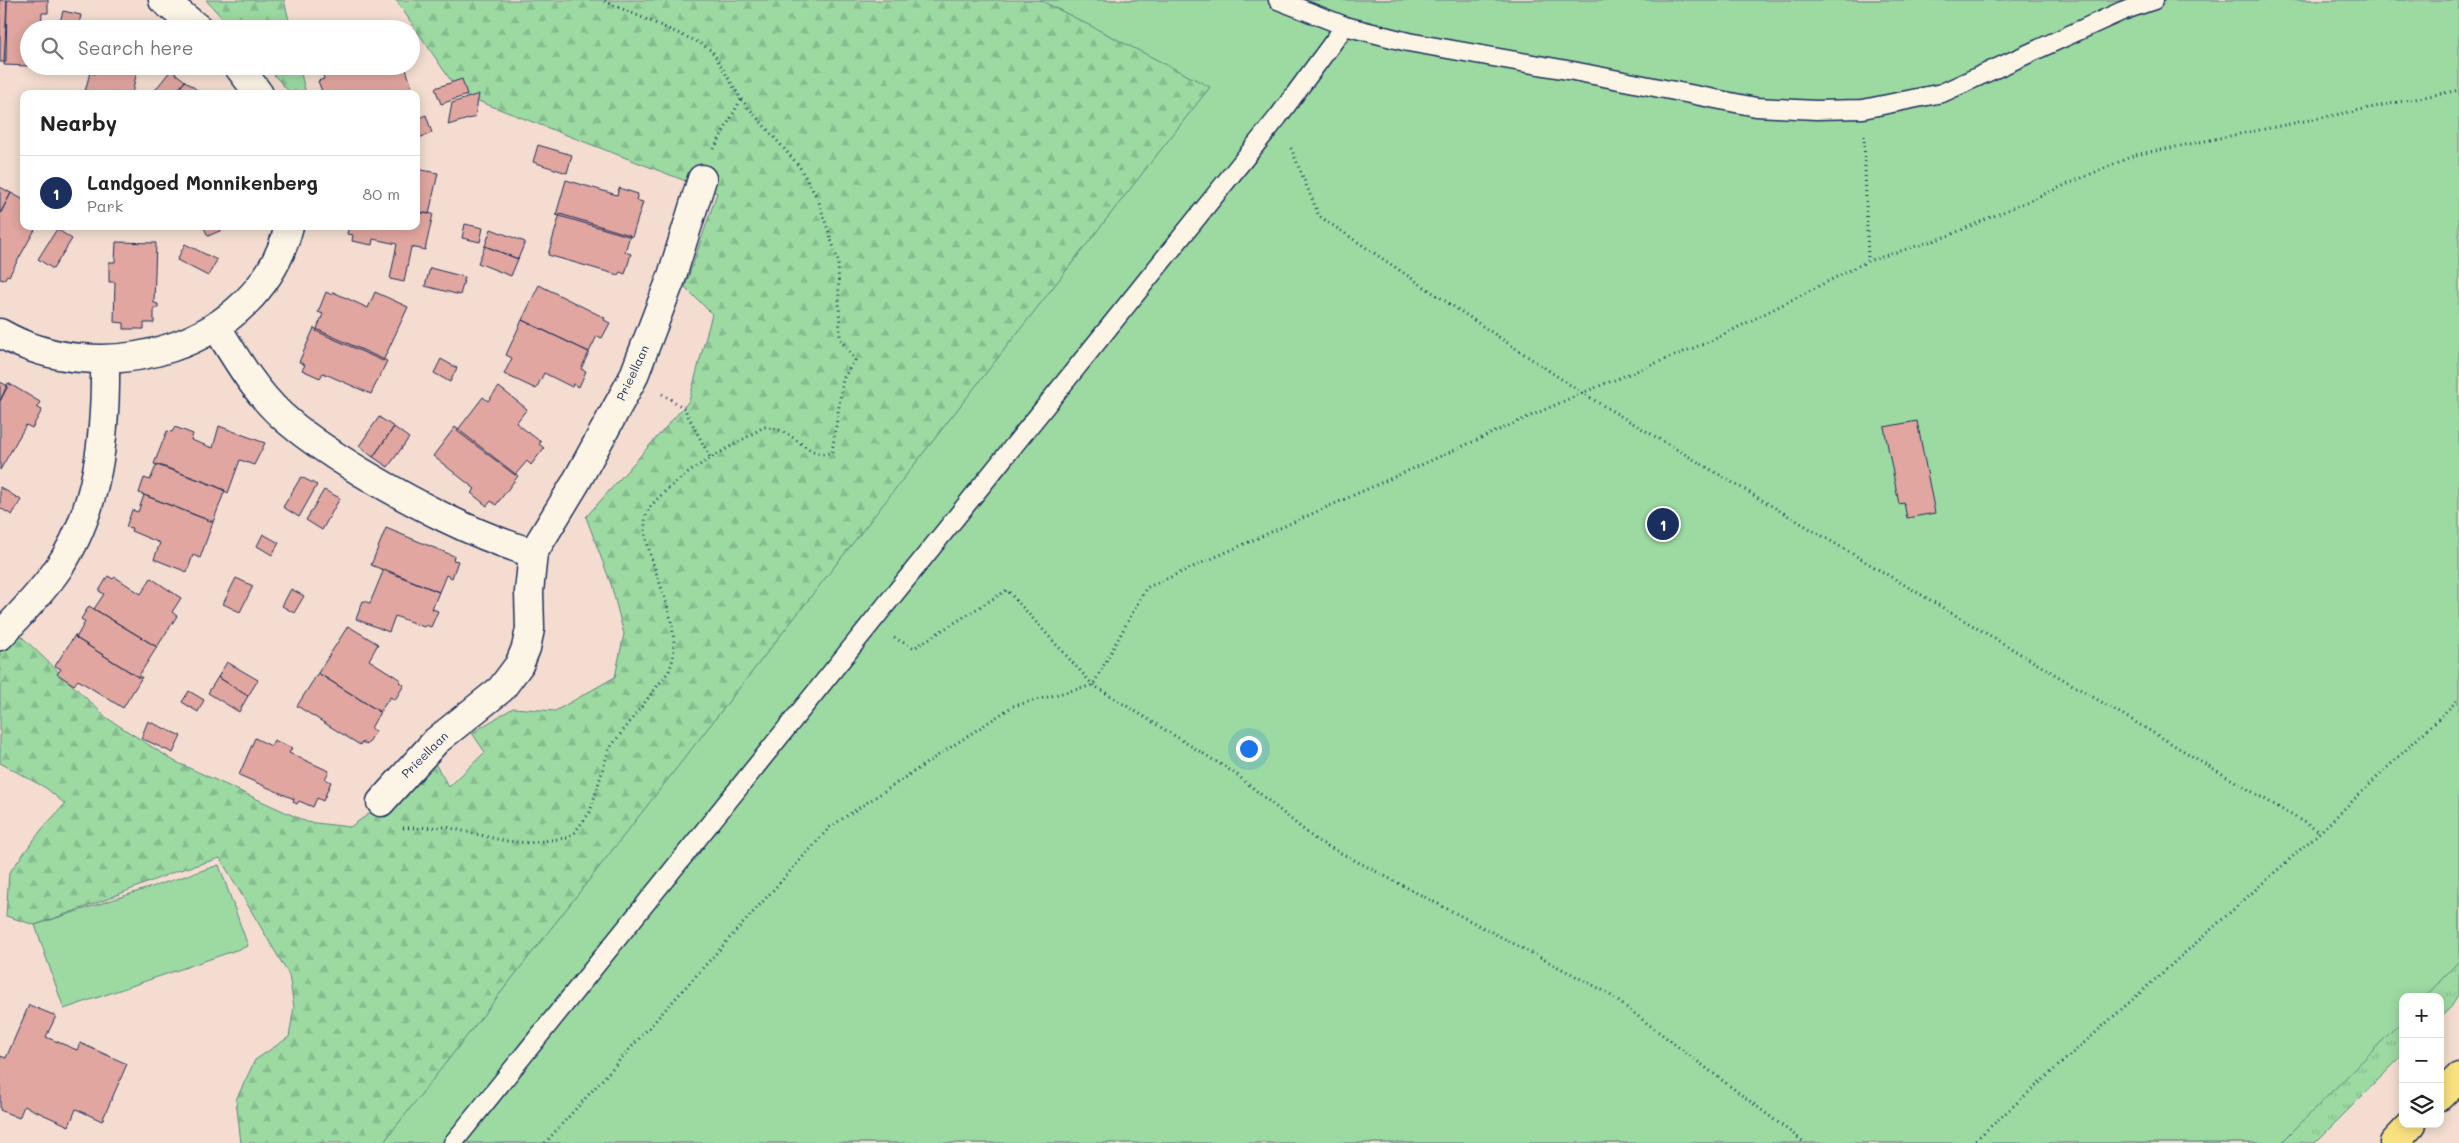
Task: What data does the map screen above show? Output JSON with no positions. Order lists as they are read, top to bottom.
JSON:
{
  "streets": {
    "street": ["Prieellaan"]
  },
  "page": {
    "search": "Search here",
    "heading": "Nearby",
    "list": [
      {
        "mark": "1",
        "name": "Landgoed Monnikenberg",
        "note": "Park",
        "value": "80 m"
      }
    ],
    "pins": "1",
    "map_buttons": ["+", "−"]
  }
}
